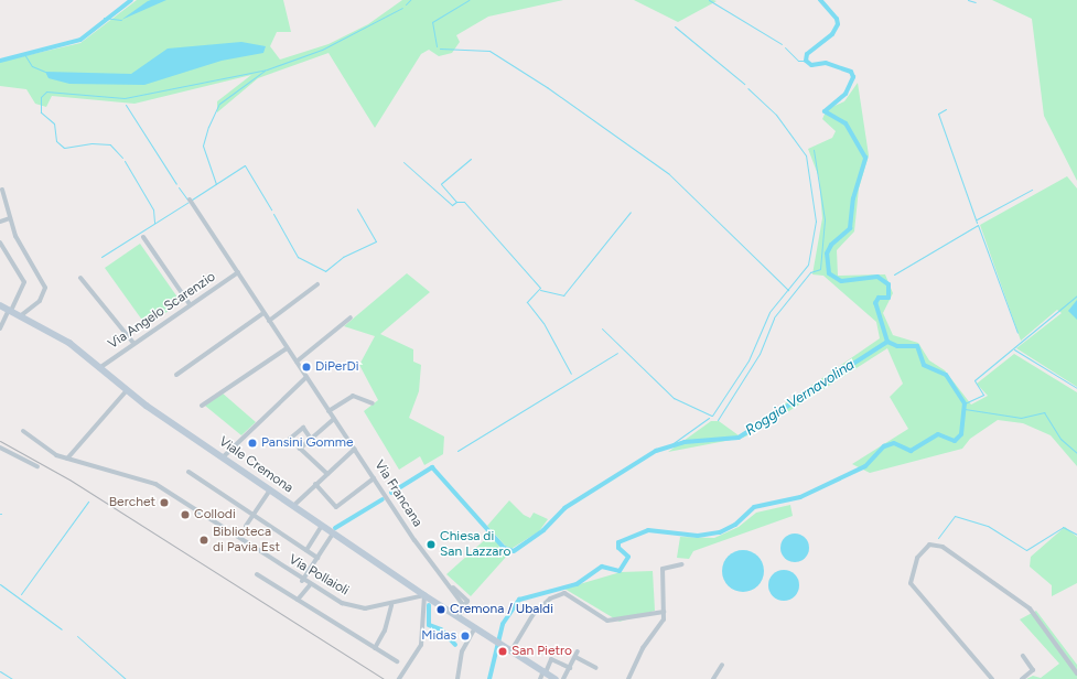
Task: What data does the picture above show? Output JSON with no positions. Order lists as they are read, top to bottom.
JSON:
{
  "streets": {
    "main road": ["Viale Cremona"],
    "street": ["Via Angelo Scarenzio", "Via Francana", "Via Pollaioli"]
  },
  "crossings": [
    ["Via Angelo Scarenzio", "Viale Cremona"],
    ["Via Angelo Scarenzio", "Via Francana"],
    ["Viale Cremona", "Via Francana"],
    ["Viale Cremona", "Via Pollaioli"]
  ],
  "water": ["Roggia Vernavolina"],
  "places": [
    "DiPerDì",
    "Pansini Gomme",
    "Berchet",
    "Collodi",
    "Biblioteca di Pavia Est",
    "Chiesa di San Lazzaro",
    "Cremona / Ubaldi",
    "Midas",
    "San Pietro"
  ]
}
